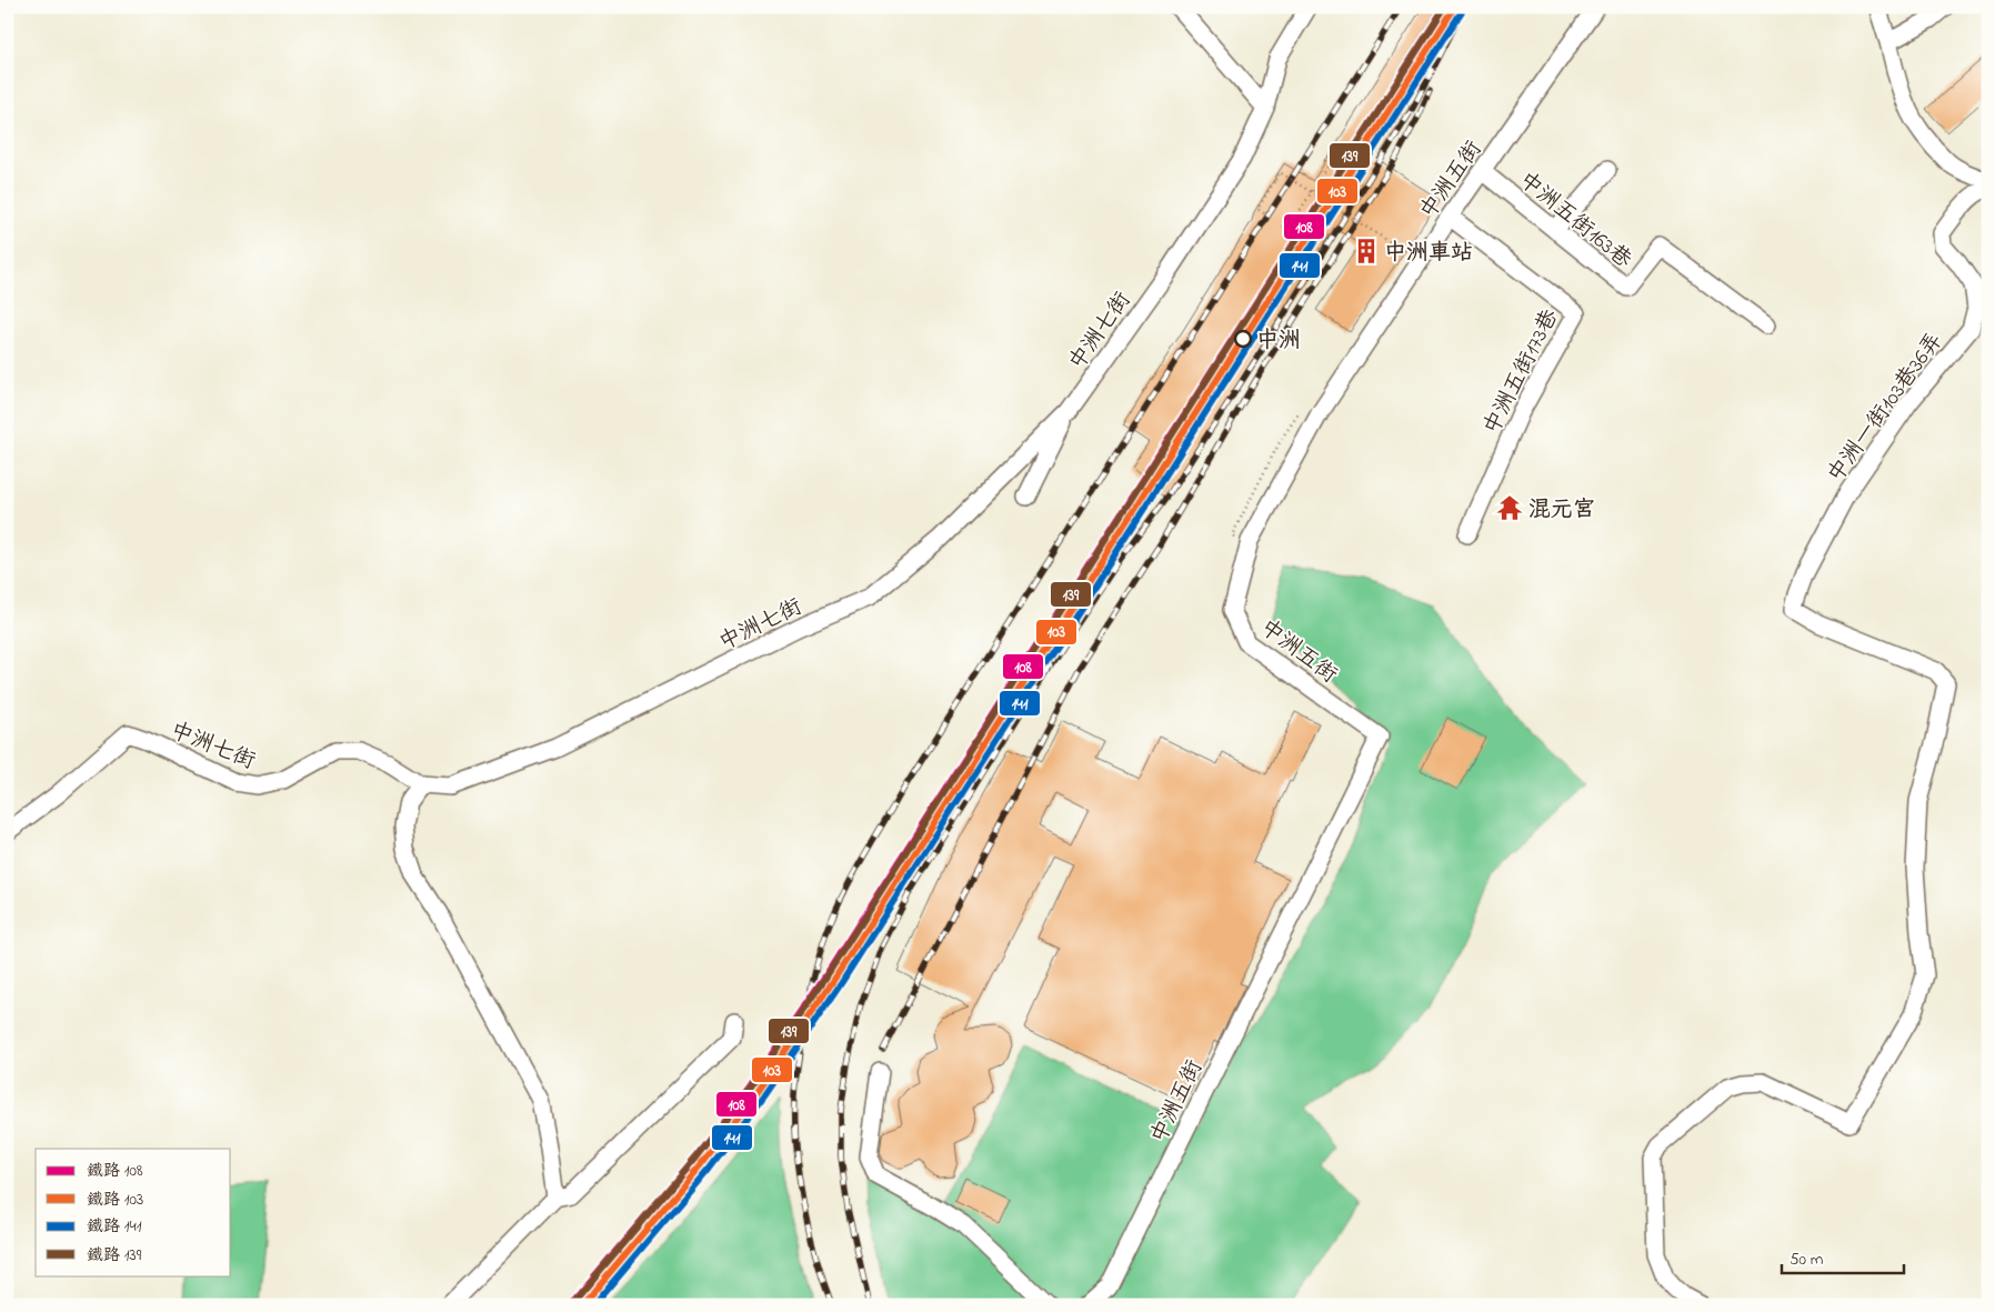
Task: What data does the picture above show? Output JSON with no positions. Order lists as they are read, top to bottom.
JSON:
{
  "streets": {
    "street": [
      "中洲五街",
      "中洲五街163巷",
      "中洲七街",
      "中洲五街173巷",
      "中洲一街103巷36弄"
    ]
  },
  "crossings": [
    ["中洲五街", "中洲五街163巷"],
    ["中洲五街", "中洲五街173巷"]
  ],
  "places": {
    "building": ["中洲車站"],
    "other": ["中洲"],
    "temple": ["混元宮"]
  },
  "lines": [
    "rail line 108",
    "rail line 103",
    "rail line 139",
    "rail line 141"
  ],
  "legend": [
    "鐵路 108",
    "鐵路 103",
    "鐵路 141",
    "鐵路 139"
  ],
  "scale_bar": "50 m"
}
